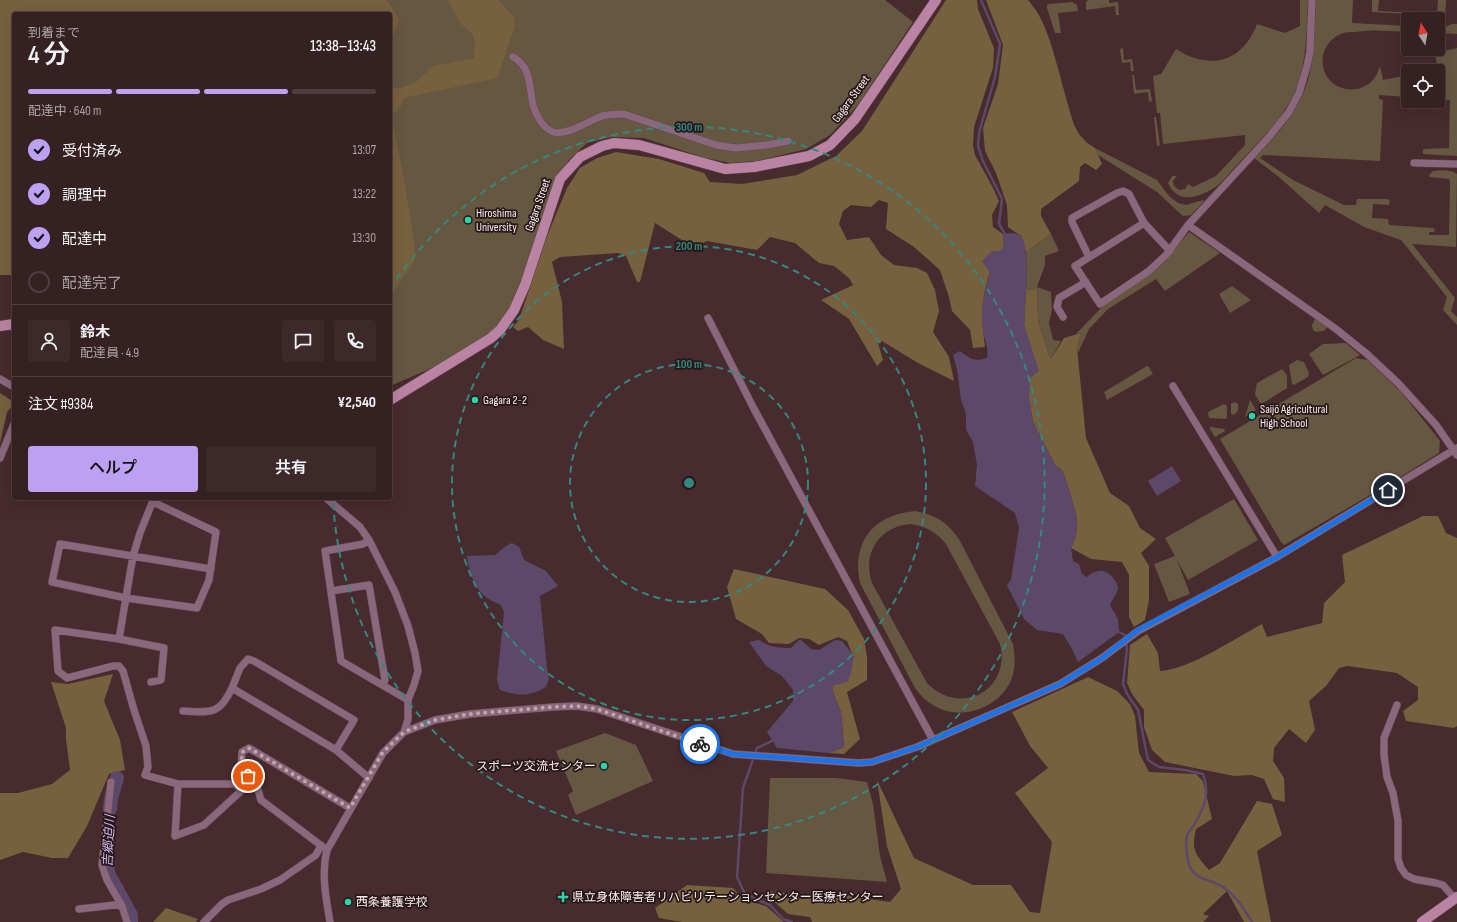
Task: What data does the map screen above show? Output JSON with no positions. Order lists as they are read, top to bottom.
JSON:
{
  "streets": {
    "street": ["Gagara Street"]
  },
  "water": ["吉郷迫川"],
  "places": {
    "other": [
      "Hiroshima University",
      "Gagara 2-2",
      "Saijō Agricultural High School",
      "スポーツ交流センター",
      "西条養護学校"
    ],
    "health": ["県立身体障害者リハビリテーションセンター医療センター"]
  },
  "north": "top",
  "page": {
    "heading": ["4 分", "到着まで", "13:38–13:43"],
    "panel": [
      "鈴木",
      "配達員 · 4.9",
      "注文 #9384",
      "¥2,540"
    ],
    "bar": "配達中 · 640 m",
    "list": [
      ["受付済み", "13:07"],
      ["調理中", "13:22"],
      ["配達中", "13:30"],
      "配達完了"
    ],
    "buttons": ["ヘルプ", "共有"]
  },
  "rings": ["300 m", "200 m", "100 m"]
}
